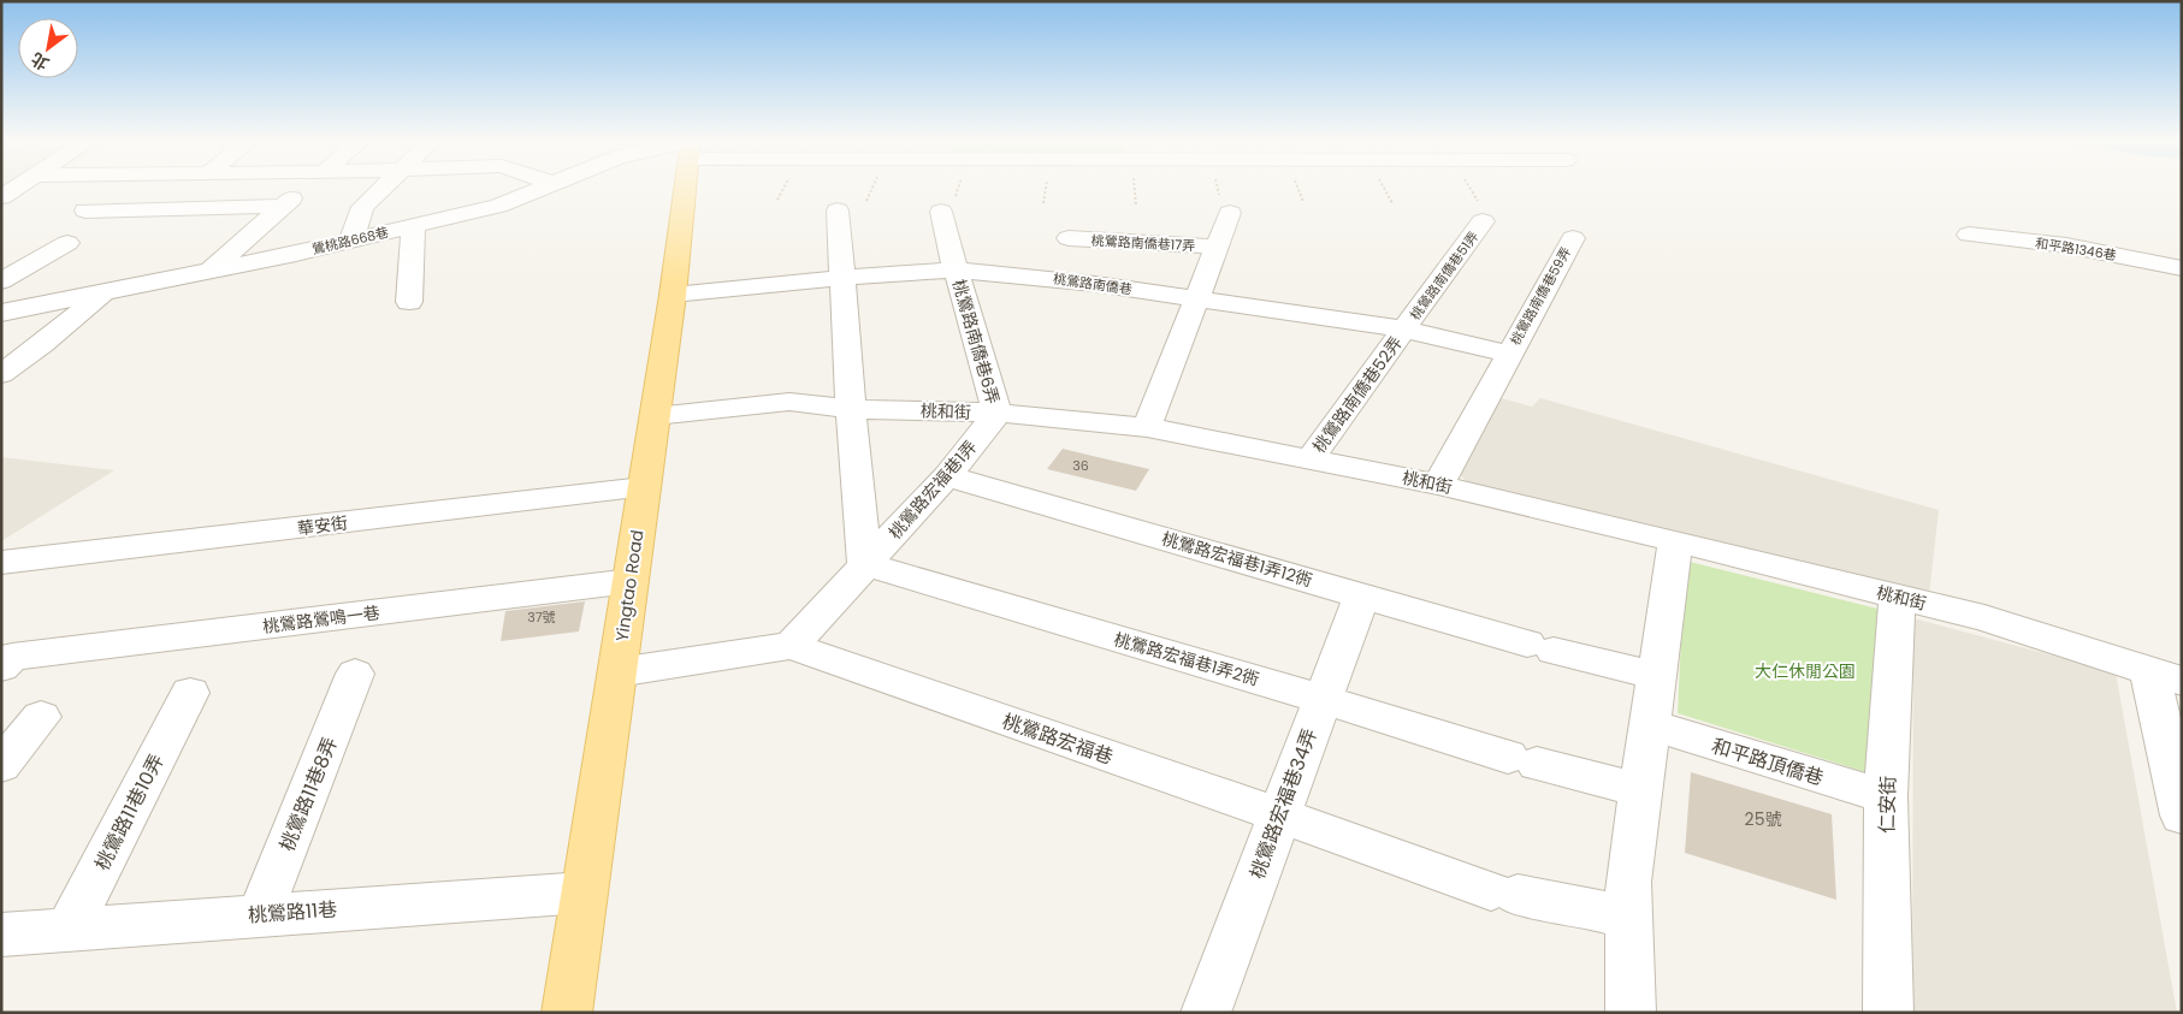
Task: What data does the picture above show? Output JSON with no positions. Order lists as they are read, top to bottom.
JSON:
{
  "streets": {
    "main road": ["Yingtao Road"],
    "street": [
      "鶯桃路668巷",
      "桃鶯路南僑巷17弄",
      "和平路1346巷",
      "桃鶯路南僑巷51弄",
      "桃鶯路南僑巷",
      "桃鶯路南僑巷59弄",
      "桃鶯路南僑巷6弄",
      "桃鶯路南僑巷52弄",
      "桃和街",
      "桃鶯路宏福巷1弄",
      "華安街",
      "桃鶯路宏福巷1弄12衖",
      "桃鶯路鶯鳴一巷",
      "桃鶯路宏福巷1弄2衖",
      "桃鶯路宏福巷",
      "和平路頂僑巷",
      "桃鶯路11巷8弄",
      "桃鶯路宏福巷34弄",
      "仁安街",
      "桃鶯路11巷10弄",
      "桃鶯路11巷"
    ]
  },
  "crossings": [
    ["桃鶯路南僑巷51弄", "桃鶯路南僑巷"],
    ["桃鶯路南僑巷51弄", "桃鶯路南僑巷52弄"],
    ["桃鶯路南僑巷", "桃鶯路南僑巷59弄"],
    ["桃鶯路南僑巷", "桃鶯路南僑巷6弄"],
    ["桃鶯路南僑巷", "桃鶯路南僑巷52弄"],
    ["桃鶯路南僑巷", "桃鶯路宏福巷1弄"],
    ["桃鶯路南僑巷", "Yingtao Road"],
    ["桃鶯路南僑巷59弄", "桃和街"],
    ["桃鶯路南僑巷6弄", "桃和街"],
    ["桃鶯路南僑巷6弄", "桃鶯路宏福巷1弄"],
    ["桃鶯路南僑巷52弄", "桃和街"],
    ["桃和街", "桃鶯路宏福巷1弄"],
    ["桃和街", "Yingtao Road"],
    ["桃和街", "仁安街"],
    ["桃鶯路宏福巷1弄", "桃鶯路宏福巷1弄12衖"],
    ["桃鶯路宏福巷1弄", "桃鶯路宏福巷1弄2衖"],
    ["桃鶯路宏福巷1弄", "桃鶯路宏福巷"],
    ["華安街", "Yingtao Road"],
    ["桃鶯路宏福巷1弄12衖", "桃鶯路宏福巷34弄"],
    ["Yingtao Road", "桃鶯路鶯鳴一巷"],
    ["Yingtao Road", "桃鶯路宏福巷"],
    ["Yingtao Road", "桃鶯路11巷"],
    ["桃鶯路宏福巷1弄2衖", "桃鶯路宏福巷34弄"],
    ["桃鶯路宏福巷", "桃鶯路宏福巷34弄"],
    ["和平路頂僑巷", "仁安街"],
    ["桃鶯路11巷8弄", "桃鶯路11巷"],
    ["桃鶯路11巷10弄", "桃鶯路11巷"]
  ],
  "parks": ["大仁休閒公園"],
  "house_numbers": ["36", "37號", "25號"],
  "north": "bottom left"
}
